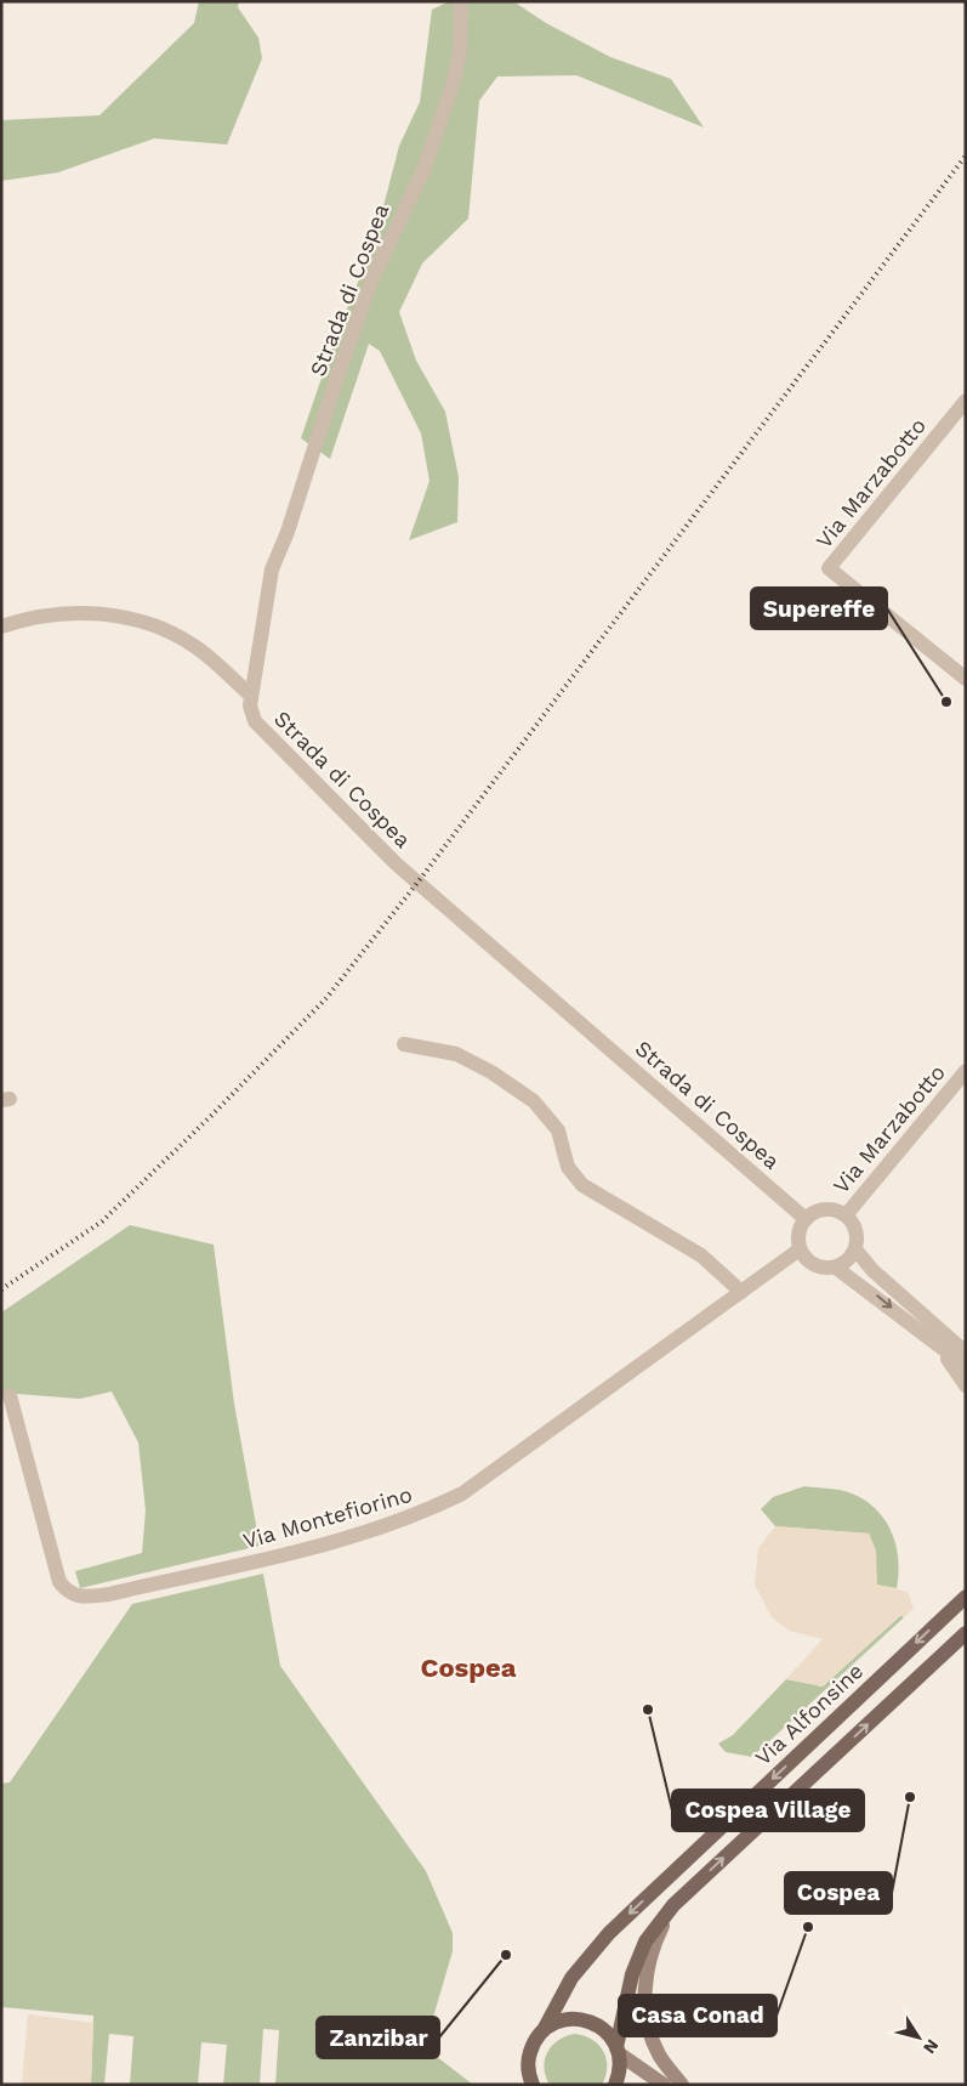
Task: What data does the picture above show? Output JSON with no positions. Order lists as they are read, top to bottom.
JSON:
{
  "streets": {
    "main road": ["Via Alfonsine"],
    "street": ["Strada di Cospea", "Via Marzabotto", "Via Montefiorino"]
  },
  "crossings": [
    ["Strada di Cospea", "Via Marzabotto"],
    ["Strada di Cospea", "Via Montefiorino"],
    ["Via Marzabotto", "Via Montefiorino"]
  ],
  "districts": ["Cospea"],
  "places": [
    "Supereffe",
    "Cospea Village",
    "Cospea",
    "Casa Conad",
    "Zanzibar"
  ],
  "north": "bottom right"
}
